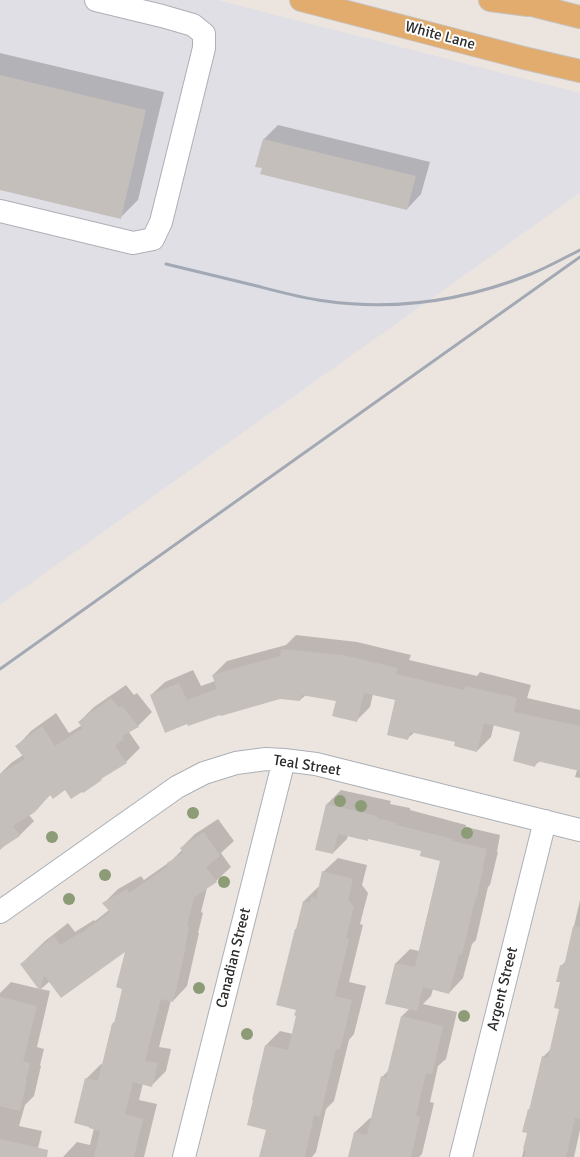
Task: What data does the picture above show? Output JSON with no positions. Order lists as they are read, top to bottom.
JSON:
{
  "streets": {
    "main road": ["White Lane"],
    "street": ["Teal Street", "Canadian Street", "Argent Street"]
  },
  "crossings": [
    ["Teal Street", "Canadian Street"],
    ["Teal Street", "Argent Street"]
  ]
}
